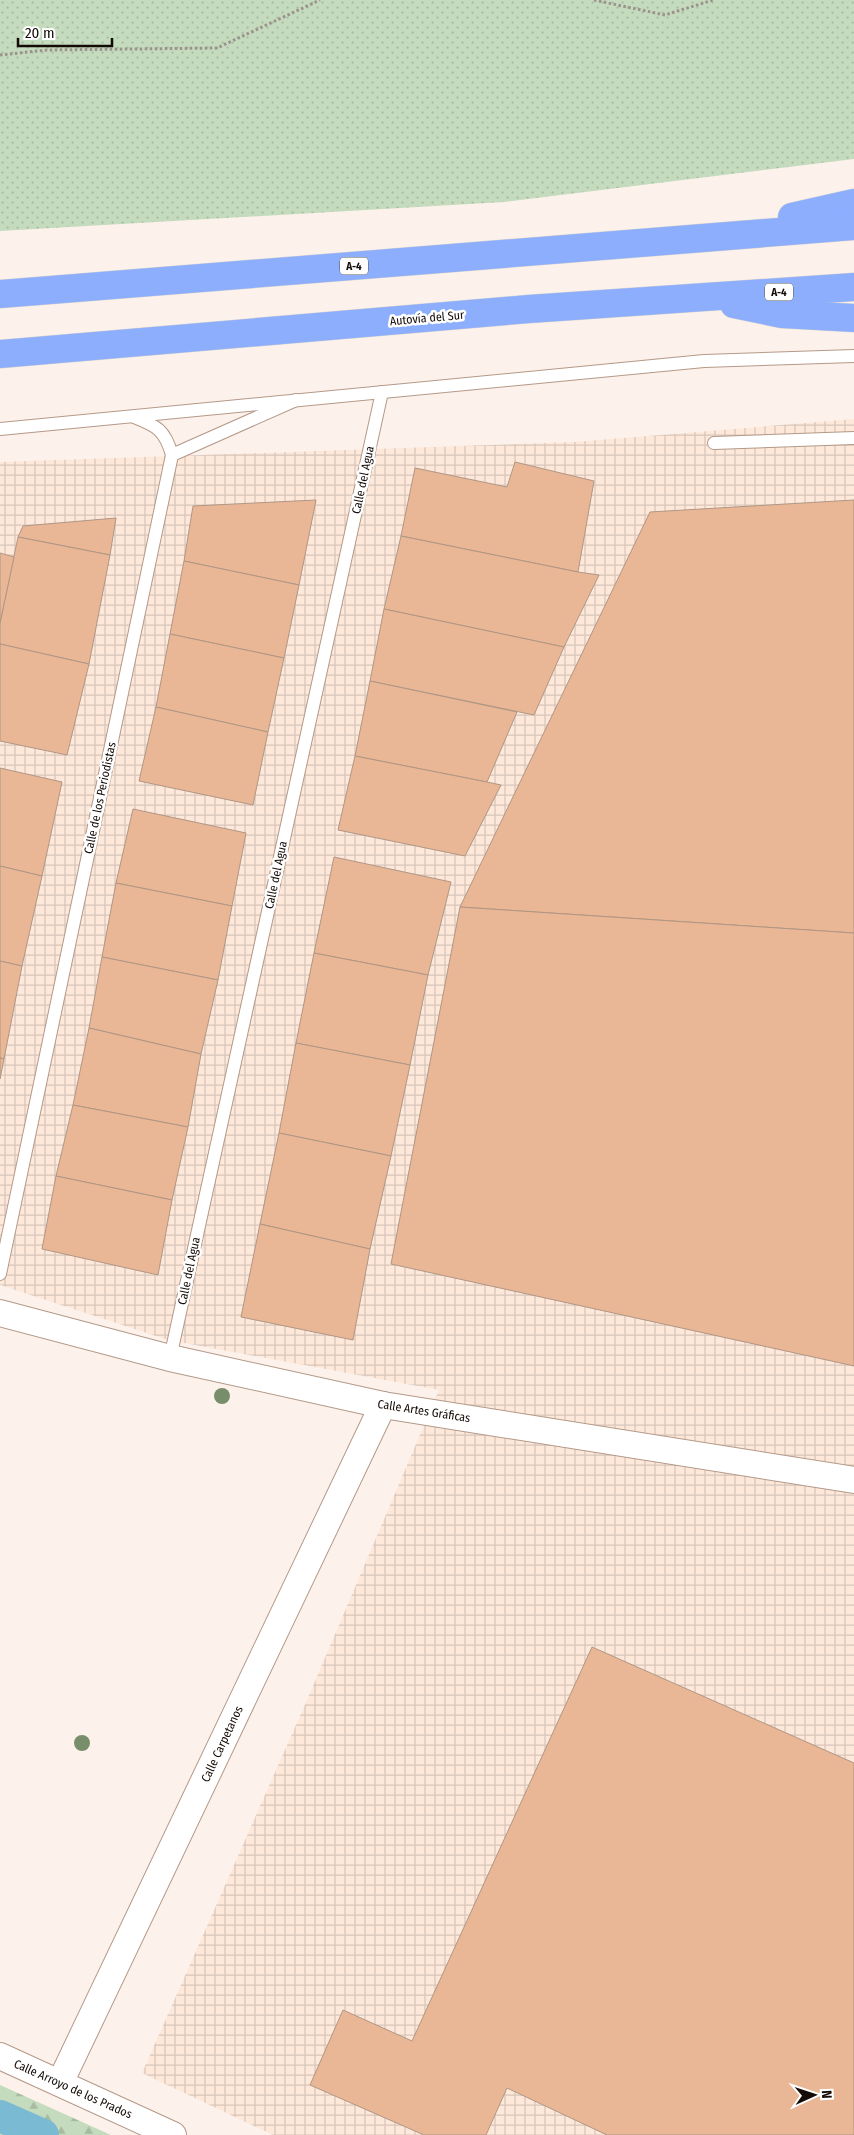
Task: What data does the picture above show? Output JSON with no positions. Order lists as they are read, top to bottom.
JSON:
{
  "streets": {
    "highway": ["A-4", "Autovía del Sur"],
    "street": ["Calle Artes Gráficas", "Calle Carpetanos", "Calle Arroyo de los Prados"],
    "lane": ["Calle del Agua", "Calle de los Periodistas"]
  },
  "crossings": [
    ["Calle del Agua", "Calle Artes Gráficas"],
    ["Calle Artes Gráficas", "Calle Carpetanos"],
    ["Calle Carpetanos", "Calle Arroyo de los Prados"]
  ],
  "scale_bar": "20 m",
  "north": "right"
}
